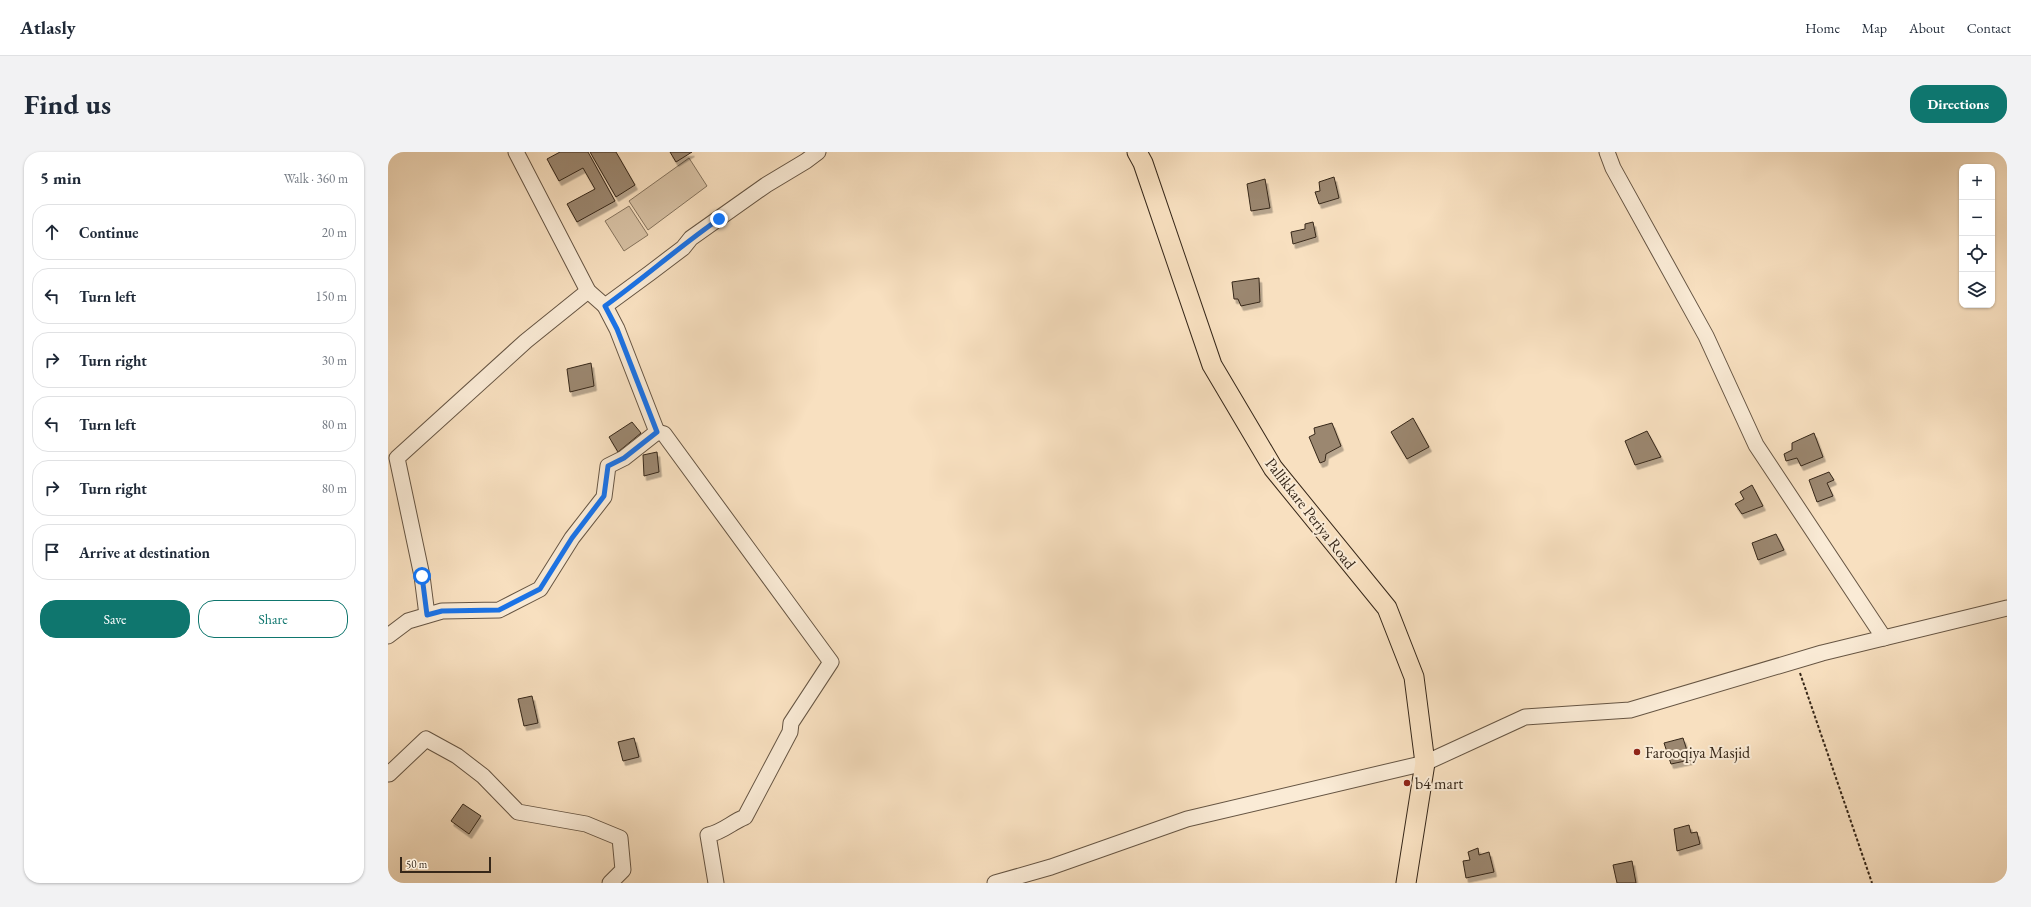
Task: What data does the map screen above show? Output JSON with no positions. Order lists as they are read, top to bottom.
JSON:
{
  "streets": {
    "main road": ["Pallikkare Periya Road"]
  },
  "places": ["Farooqiya Masjid", "b4 mart"],
  "scale_bar": "50 m",
  "page": {
    "header": "Atlasly",
    "nav": [
      "Home",
      "Map",
      "About",
      "Contact"
    ],
    "buttons": [
      "Directions",
      ["Save", "Share"]
    ],
    "title": "Find us",
    "heading": ["5 min", "Walk · 360 m"],
    "map_buttons": ["+", "−"],
    "list": [
      ["Continue", "20 m"],
      ["Turn left", "150 m"],
      ["Turn right", "30 m"],
      ["Turn left", "80 m"],
      ["Turn right", "80 m"],
      "Arrive at destination"
    ],
    "scale": "50 m"
  }
}
